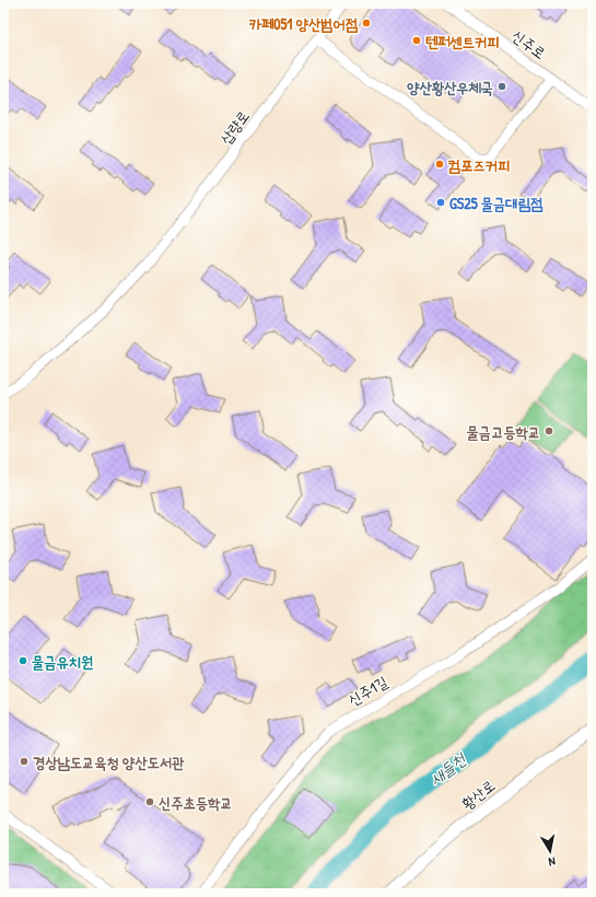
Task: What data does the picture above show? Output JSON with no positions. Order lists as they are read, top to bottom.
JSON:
{
  "streets": {
    "main road": ["황산로"],
    "street": ["신주로", "삽량로", "신주1길"]
  },
  "water": ["새들천"],
  "places": [
    "카페051 양산범어점",
    "텐퍼센트커피",
    "양산황산우체국",
    "컴포즈커피",
    "GS25 물금대림점",
    "물금고등학교",
    "물금유치원",
    "경상남도교육청 양산도서관",
    "신주초등학교"
  ],
  "north": "bottom"
}
